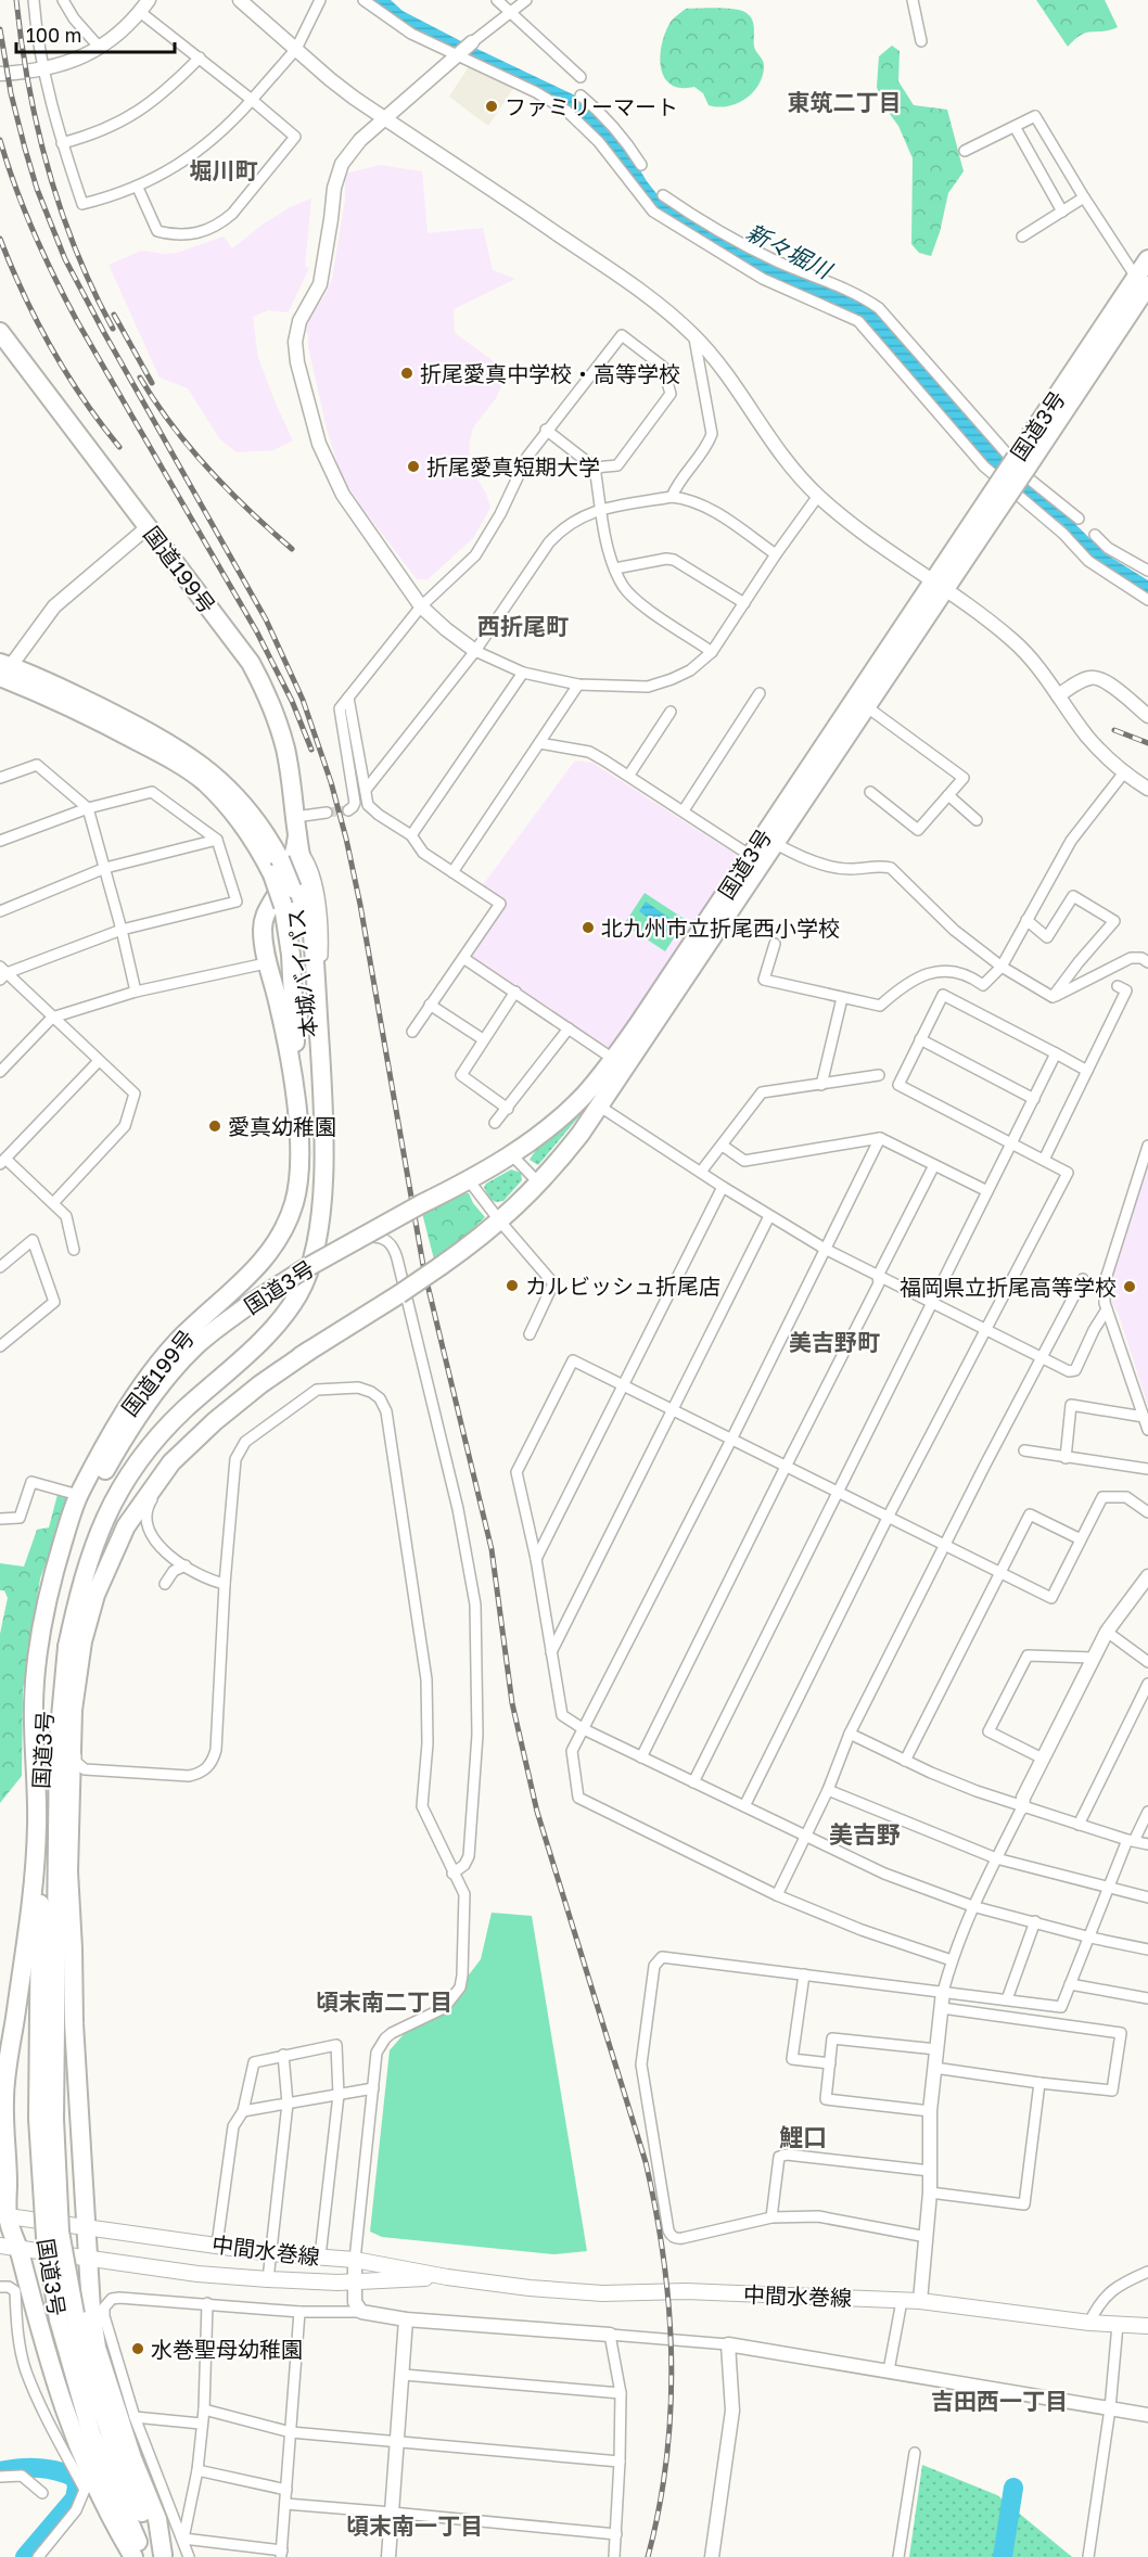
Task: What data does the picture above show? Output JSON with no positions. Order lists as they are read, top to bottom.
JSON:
{
  "streets": {
    "highway": ["国道3号", "国道199号", "本城バイパス"],
    "main road": ["中間水巻線"]
  },
  "crossings": [
    ["国道3号", "国道199号"],
    ["国道199号", "本城バイパス"]
  ],
  "districts": [
    "東筑二丁目",
    "堀川町",
    "西折尾町",
    "美吉野町",
    "美吉野",
    "頃末南二丁目",
    "鯉口",
    "吉田西一丁目",
    "頃末南一丁目"
  ],
  "water": ["新々堀川"],
  "places": [
    "ファミリーマート",
    "折尾愛真中学校・高等学校",
    "折尾愛真短期大学",
    "北九州市立折尾西小学校",
    "愛真幼稚園",
    "カルビッシュ折尾店",
    "福岡県立折尾高等学校",
    "水巻聖母幼稚園"
  ],
  "scale_bar": "100 m"
}
